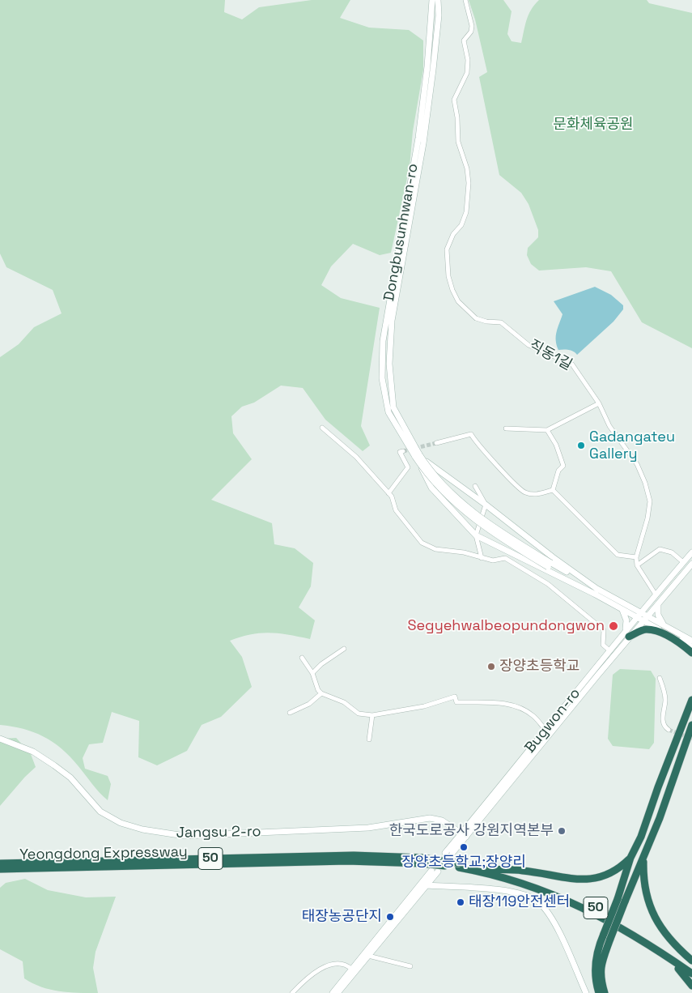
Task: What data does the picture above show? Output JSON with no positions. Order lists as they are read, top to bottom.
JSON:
{
  "streets": {
    "highway": ["Yeongdong Expressway", "50"],
    "street": [
      "Dongbusunhwan-ro",
      "직동1길",
      "Bugwon-ro",
      "Jangsu 2-ro"
    ]
  },
  "crossings": [
    ["직동1길", "Bugwon-ro"],
    ["Bugwon-ro", "Jangsu 2-ro"]
  ],
  "parks": ["문화체육공원"],
  "places": [
    "Gadangateu Gallery",
    "Segyehwalbeopundongwon",
    "장양초등학교",
    "한국도로공사 강원지역본부",
    "장양초등학교;장양리",
    "태장119안전센터",
    "태장농공단지"
  ]
}
